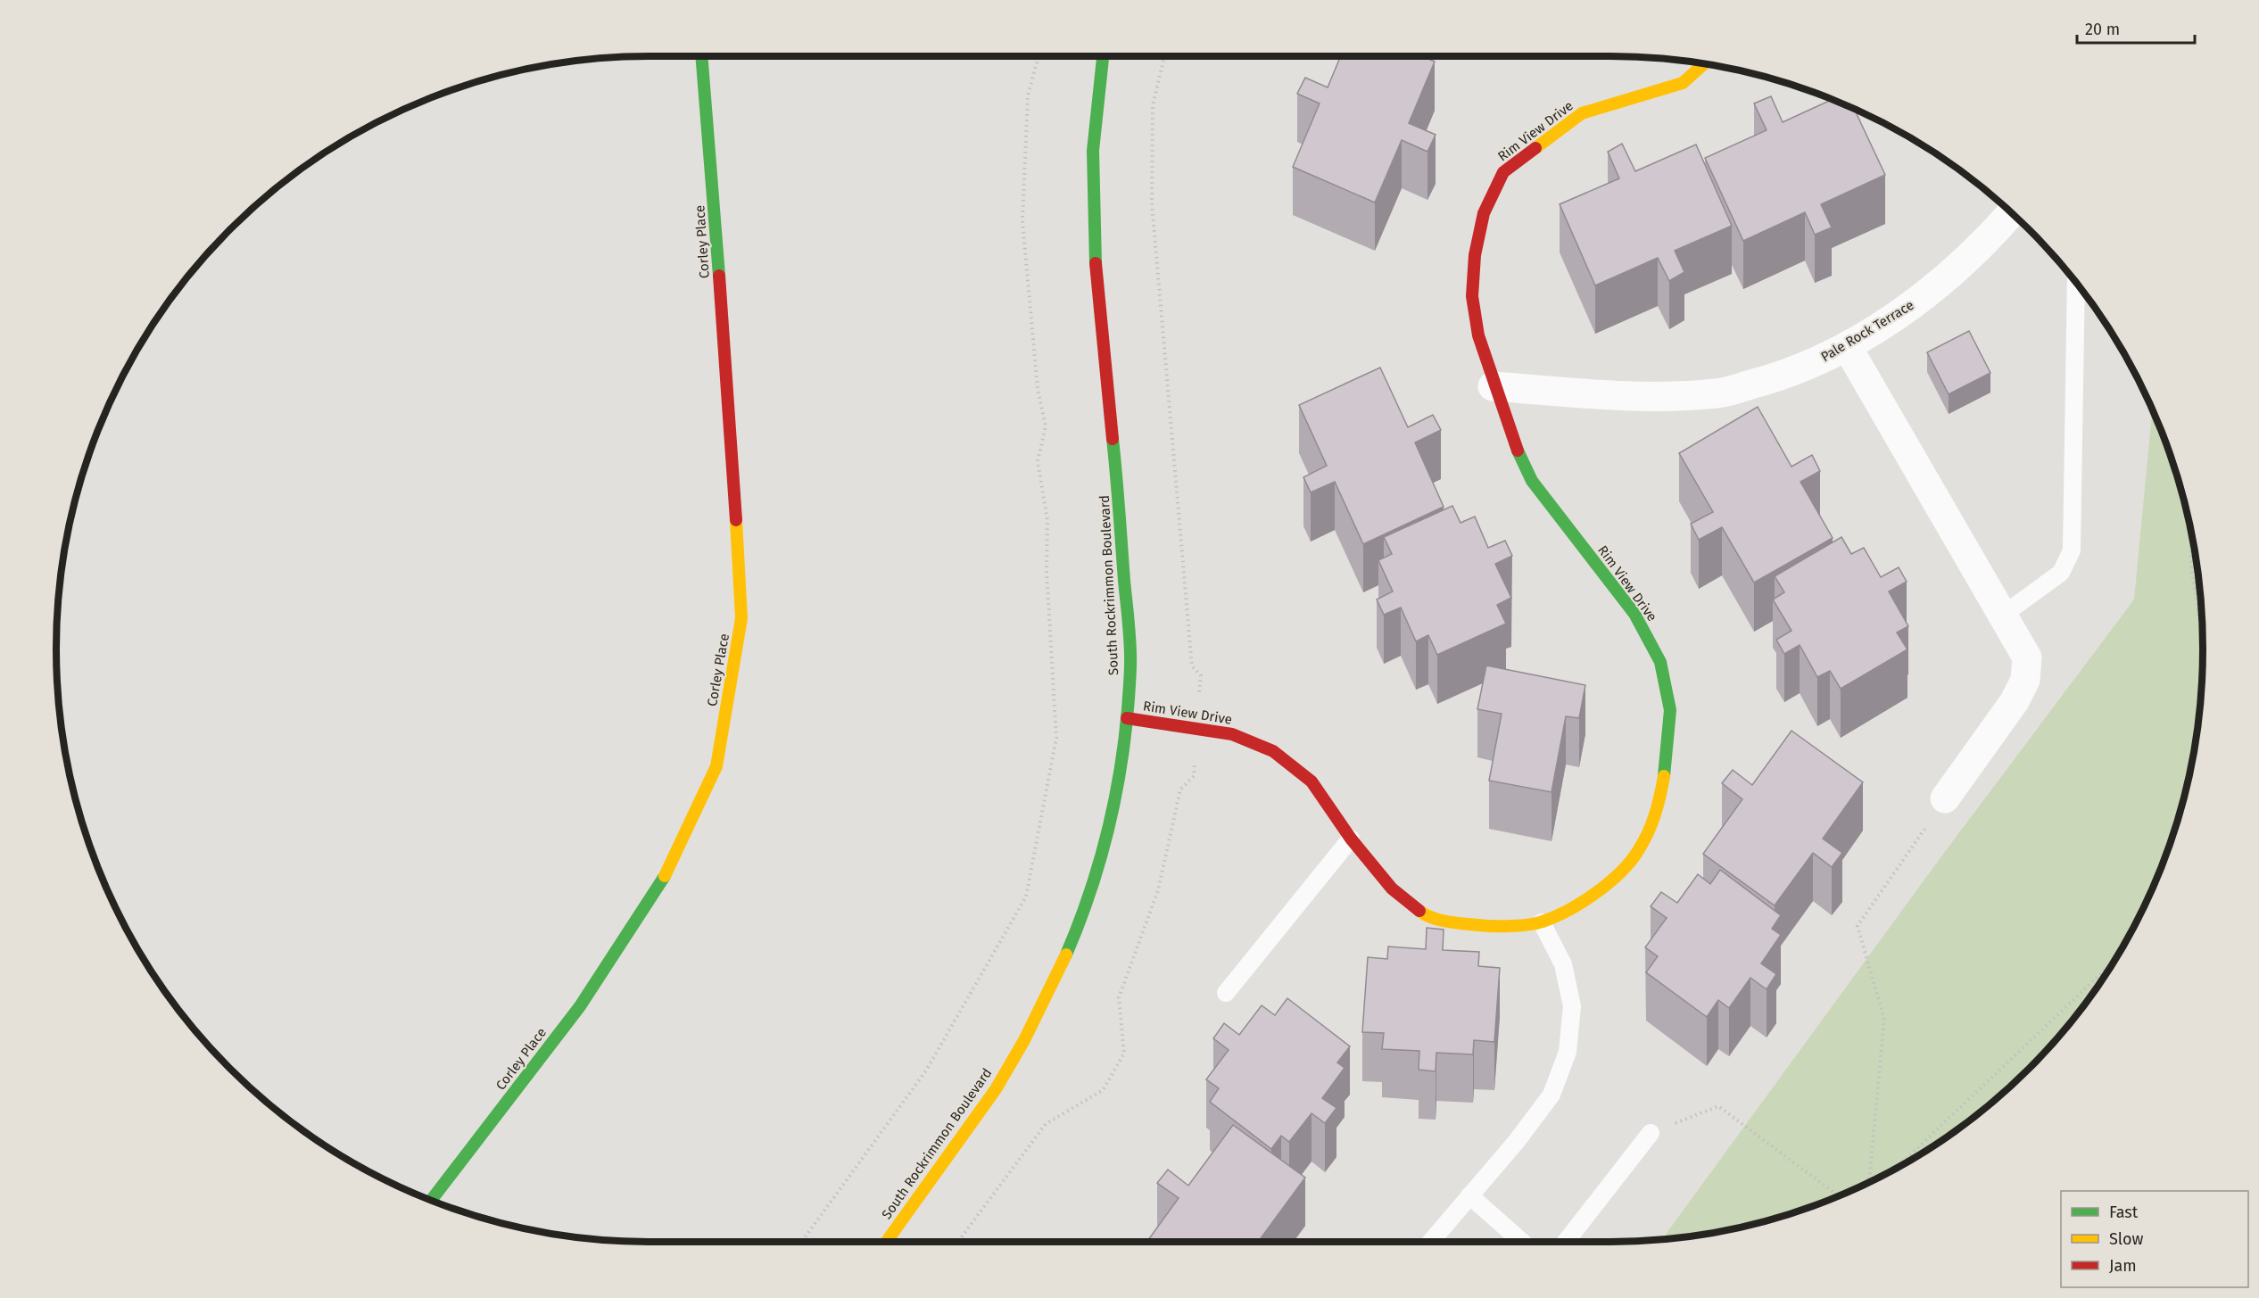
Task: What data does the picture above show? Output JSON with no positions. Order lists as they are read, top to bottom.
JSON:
{
  "streets": {
    "street": [
      "Rim View Drive",
      "Corley Place",
      "Pale Rock Terrace",
      "South Rockrimmon Boulevard"
    ]
  },
  "crossings": [
    ["Rim View Drive", "Pale Rock Terrace"],
    ["Rim View Drive", "South Rockrimmon Boulevard"]
  ],
  "legend": ["Fast", "Slow", "Jam"],
  "scale_bar": "20 m"
}
